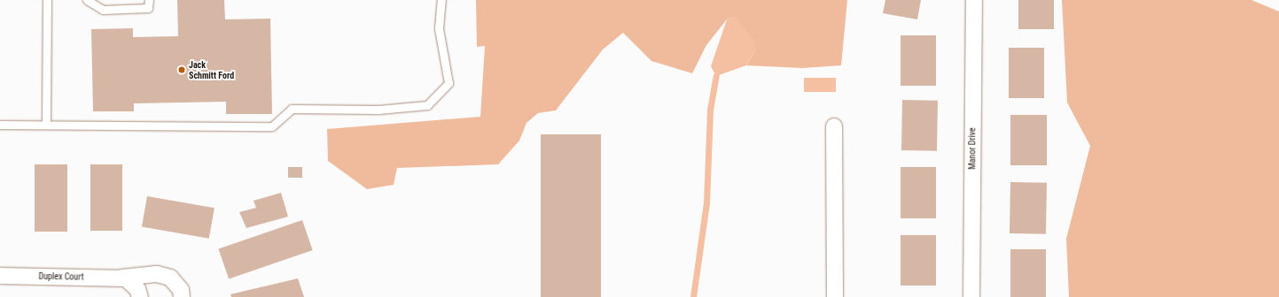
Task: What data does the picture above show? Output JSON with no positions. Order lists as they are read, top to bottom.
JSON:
{
  "streets": {
    "street": ["Manor Drive", "Duplex Court"]
  },
  "places": ["Jack Schmitt Ford"]
}
